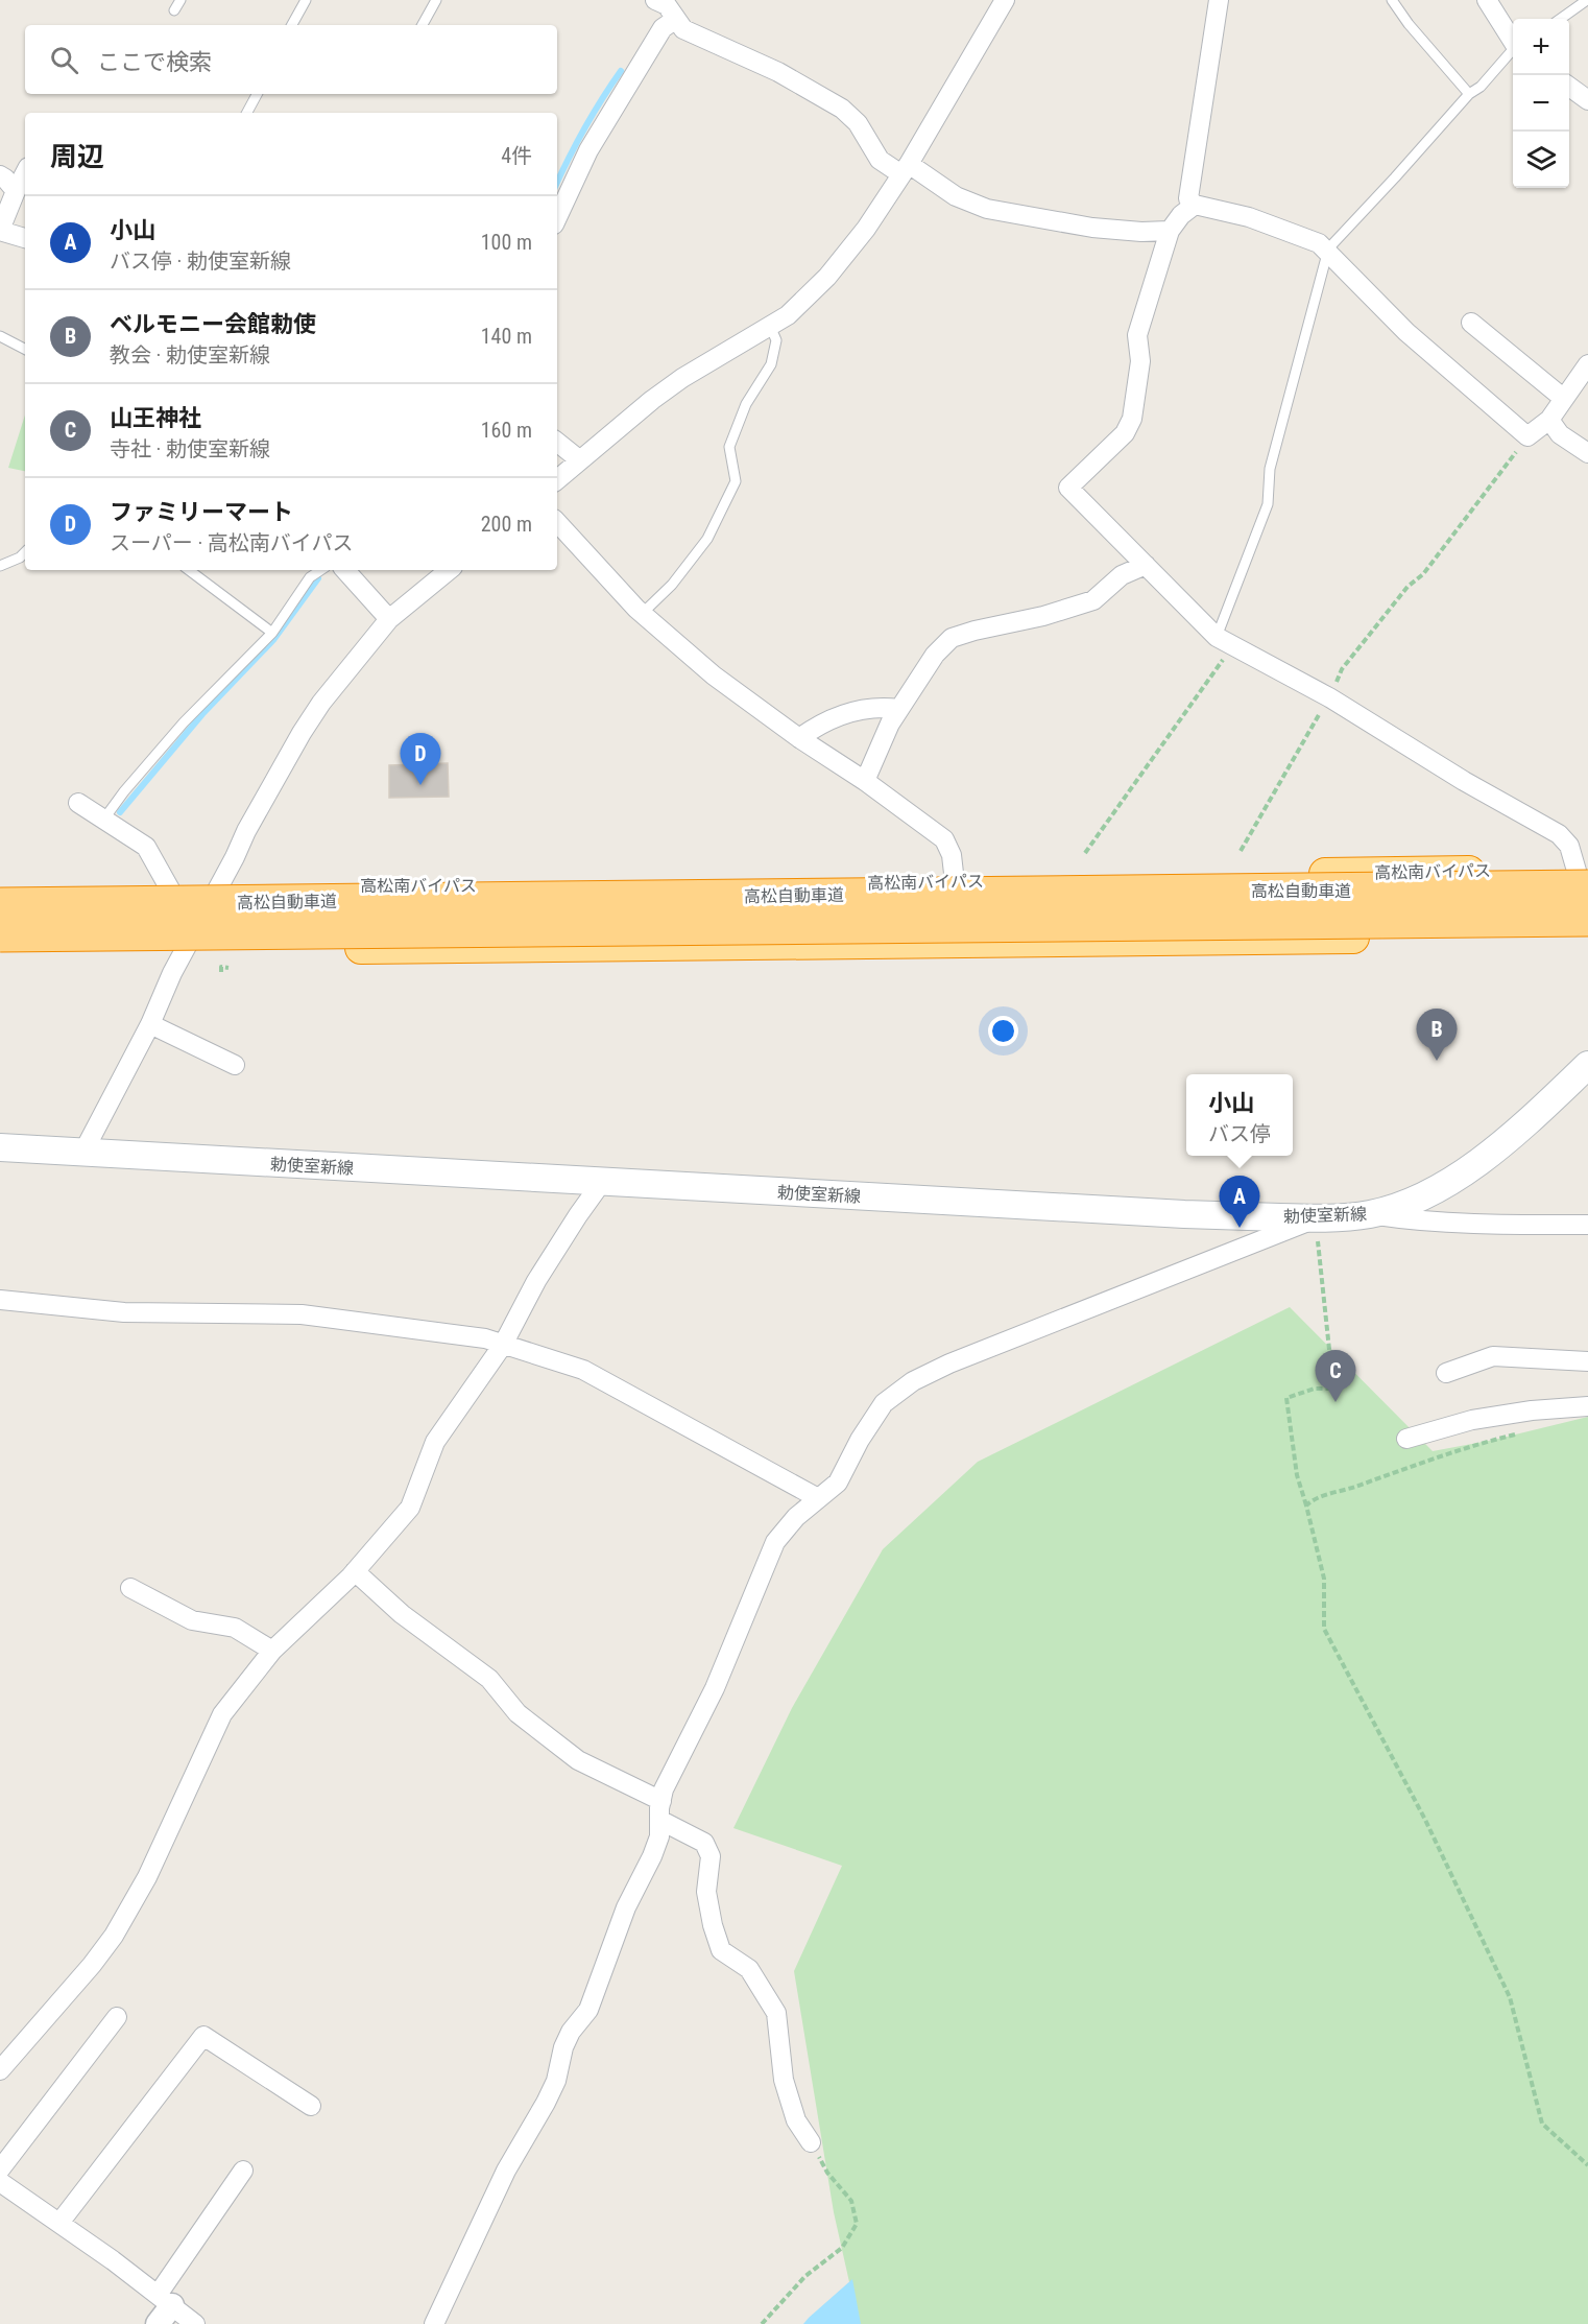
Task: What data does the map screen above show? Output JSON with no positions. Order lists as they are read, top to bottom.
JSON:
{
  "streets": {
    "highway": ["高松南バイパス", "高松自動車道"],
    "main road": ["勅使室新線"]
  },
  "crossings": [
    ["高松南バイパス", "高松自動車道"]
  ],
  "page": {
    "map_buttons": ["+", "−"],
    "search": "ここで検索",
    "heading": ["周辺", "4件"],
    "list": [
      {
        "mark": "A",
        "name": "小山",
        "note": "バス停 · 勅使室新線",
        "value": "100 m"
      },
      {
        "mark": "B",
        "name": "ベルモニー会館勅使",
        "note": "教会 · 勅使室新線",
        "value": "140 m"
      },
      {
        "mark": "C",
        "name": "山王神社",
        "note": "寺社 · 勅使室新線",
        "value": "160 m"
      },
      {
        "mark": "D",
        "name": "ファミリーマート",
        "note": "スーパー · 高松南バイパス",
        "value": "200 m"
      }
    ],
    "pins": [
      "D",
      "B",
      "A",
      "C"
    ],
    "popup": ["小山", "バス停"]
  }
}
